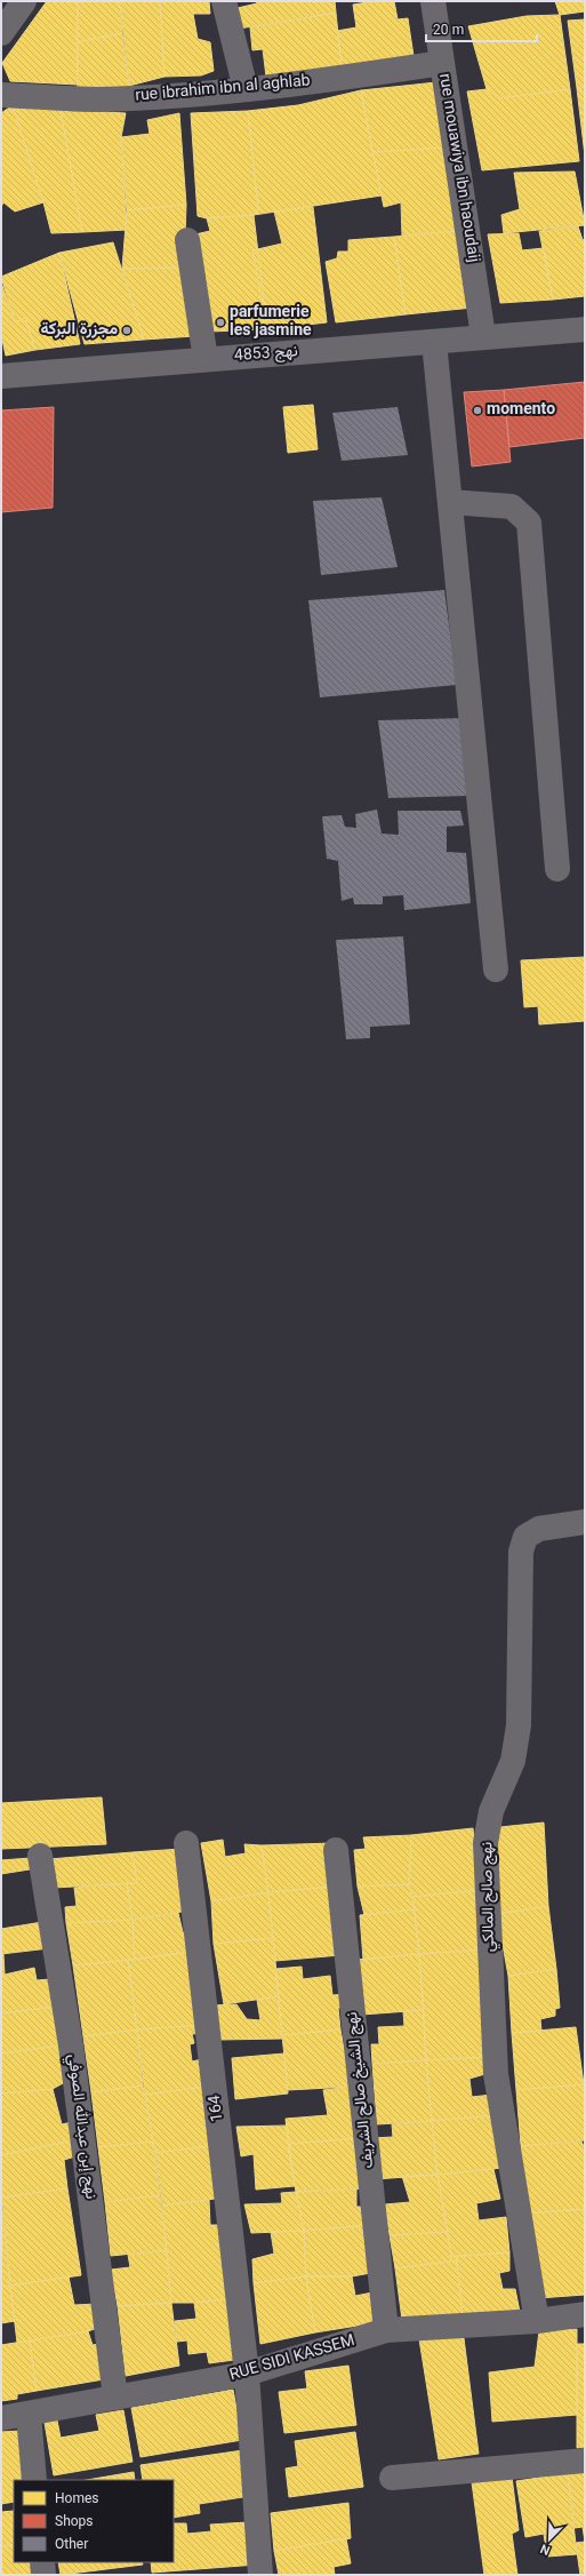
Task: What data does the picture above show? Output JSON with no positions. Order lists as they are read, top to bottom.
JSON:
{
  "streets": {
    "street": [
      "rue ibrahim ibn al aghlab",
      "rue mouawiya ibn haoudaij",
      "نهج 4853",
      "نهج صالح المالكي",
      "نهج الشيخ صالح الشريف",
      "164",
      "نهج إبن عبدالله الصوفي",
      "RUE SIDI KASSEM"
    ]
  },
  "crossings": [
    ["rue ibrahim ibn al aghlab", "rue mouawiya ibn haoudaij"],
    ["rue mouawiya ibn haoudaij", "نهج 4853"],
    ["نهج صالح المالكي", "RUE SIDI KASSEM"],
    ["نهج الشيخ صالح الشريف", "RUE SIDI KASSEM"],
    ["164", "RUE SIDI KASSEM"],
    ["نهج إبن عبدالله الصوفي", "RUE SIDI KASSEM"]
  ],
  "places": ["parfumerie les jasmine", "مجزرة البركة", "momento"],
  "legend": ["Homes", "Shops", "Other"],
  "scale_bar": "20 m",
  "north": "bottom left"
}
